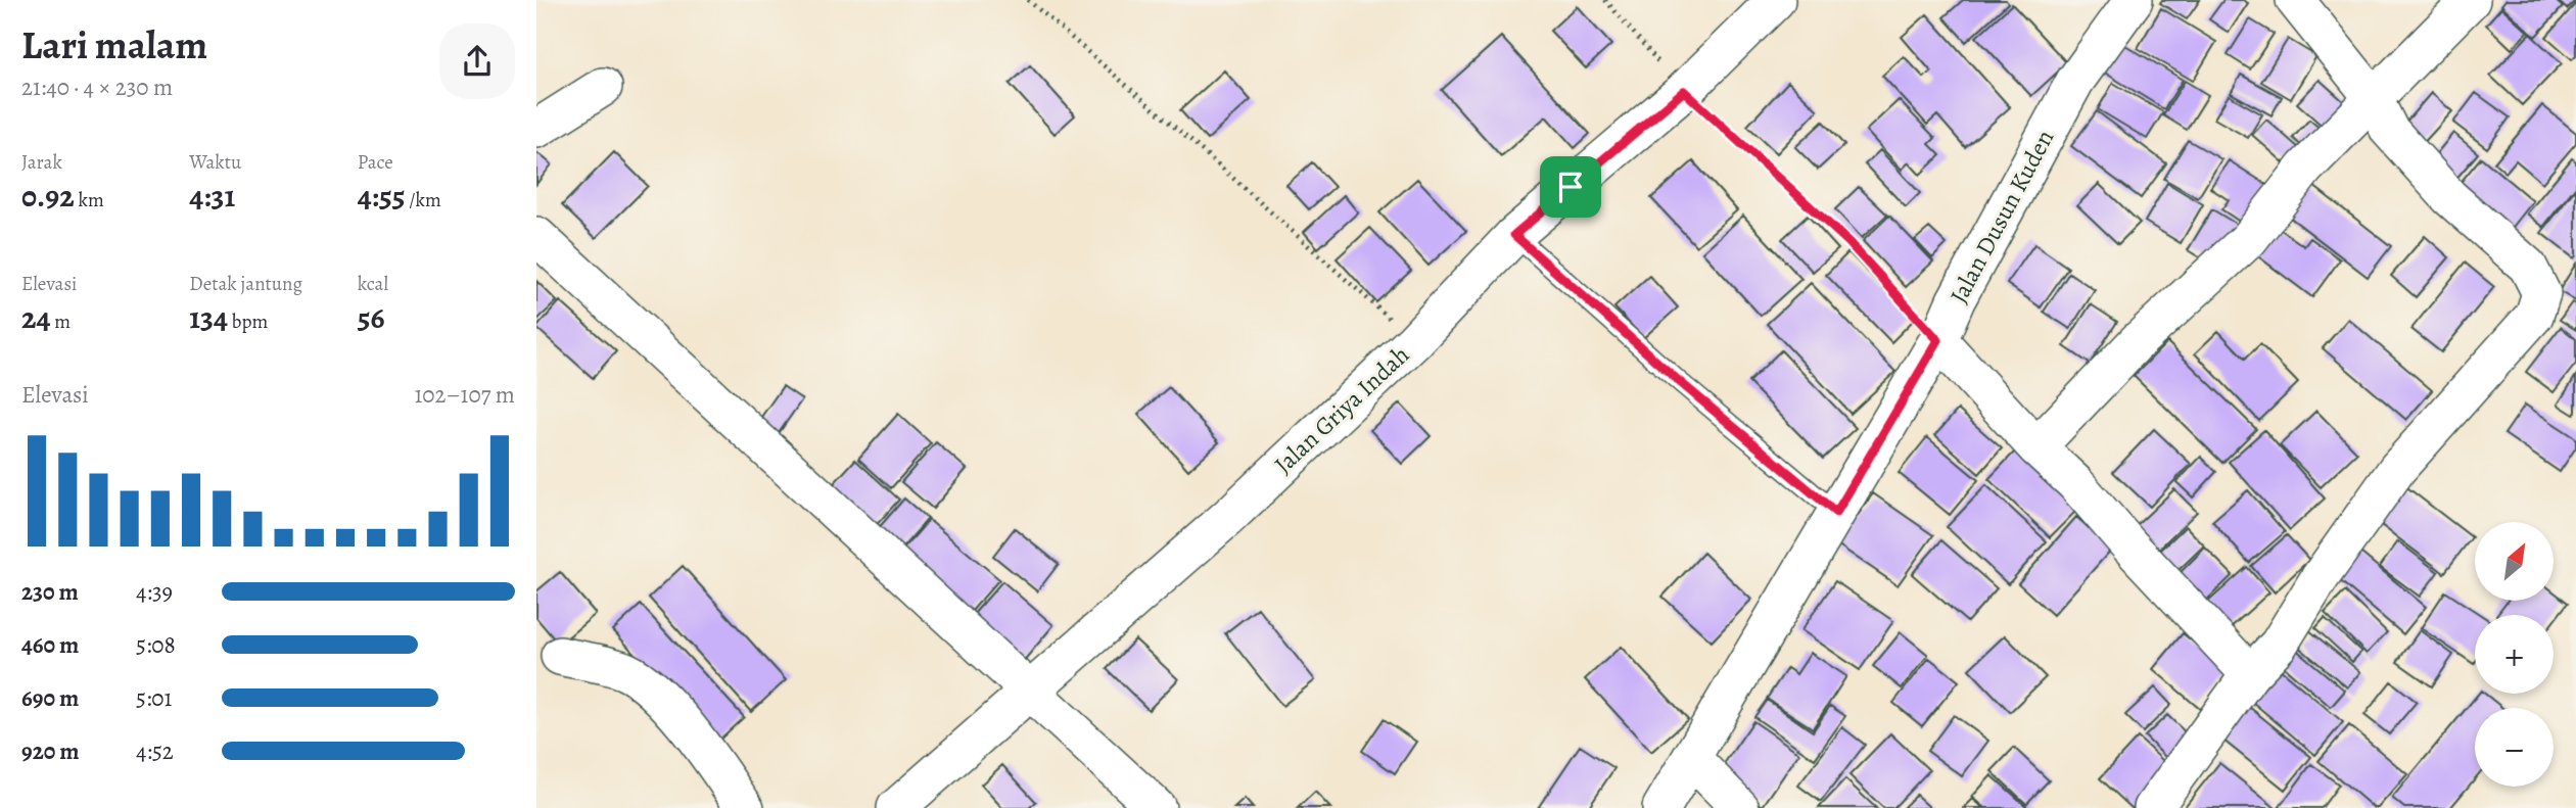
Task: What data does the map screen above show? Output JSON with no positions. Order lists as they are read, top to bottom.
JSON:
{
  "streets": {
    "street": ["Jalan Dusun Kuden", "Jalan Griya Indah"]
  },
  "north": "top right",
  "page": {
    "heading": ["Lari malam", "21:40 · 4 × 230 m"],
    "stats": [
      ["Jarak", "0.92 km"],
      ["Waktu", "4:31"],
      ["Pace", "4:55 /km"],
      ["Elevasi", "24 m"],
      ["Detak jantung", "134 bpm"],
      ["kcal", "56"]
    ],
    "chart": ["Elevasi", "102–107 m"],
    "map_buttons": ["+", "−"],
    "list": [
      {
        "name": "230 m",
        "note": "4:39"
      },
      {
        "name": "460 m",
        "note": "5:08"
      },
      {
        "name": "690 m",
        "note": "5:01"
      },
      {
        "name": "920 m",
        "note": "4:52"
      }
    ]
  }
}
